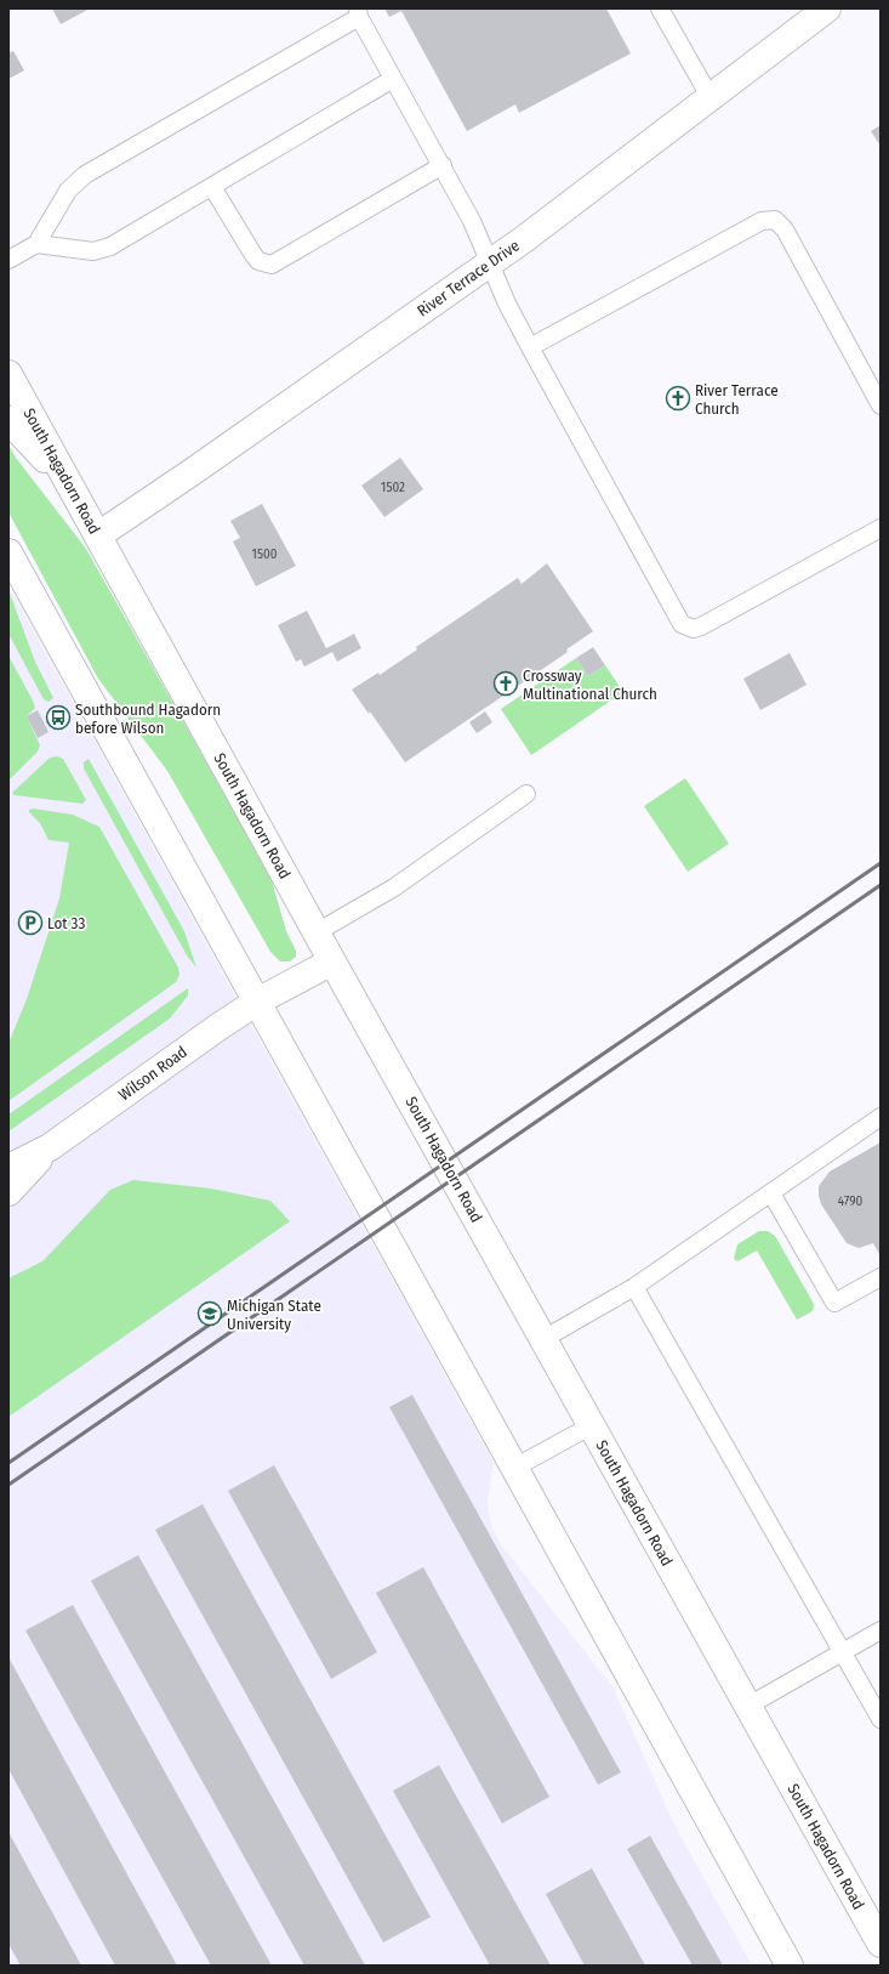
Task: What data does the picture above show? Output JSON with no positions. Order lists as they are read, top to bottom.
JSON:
{
  "streets": {
    "street": ["River Terrace Drive", "South Hagadorn Road", "Wilson Road"]
  },
  "crossings": [
    ["River Terrace Drive", "South Hagadorn Road"],
    ["South Hagadorn Road", "Wilson Road"]
  ],
  "places": {
    "church": ["River Terrace Church", "Crossway Multinational Church"],
    "bus stop": ["Southbound Hagadorn before Wilson"],
    "parking": ["Lot 33"],
    "school or university": ["Michigan State University"]
  },
  "house_numbers": ["1502", "1500", "4790"]
}
